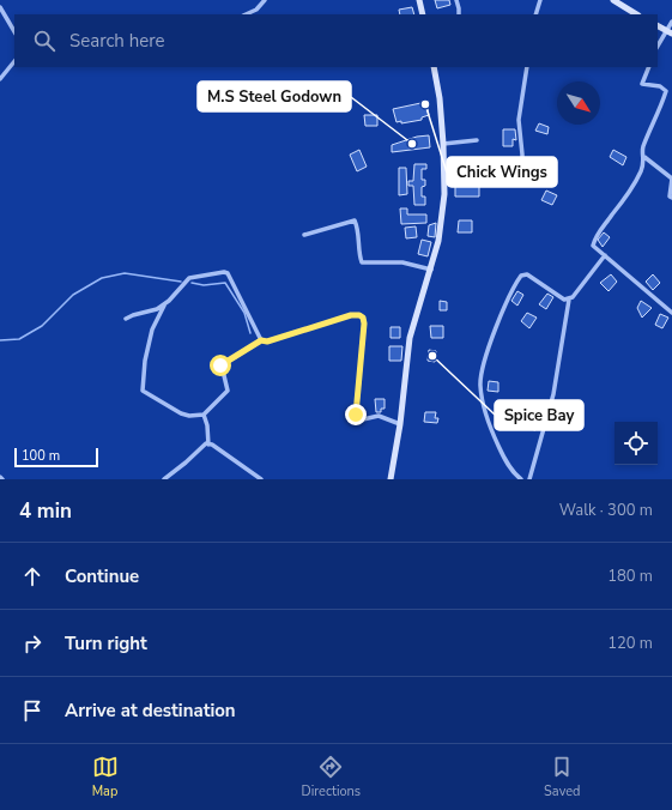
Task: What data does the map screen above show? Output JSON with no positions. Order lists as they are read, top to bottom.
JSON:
{
  "places": ["Chick Wings", "M.S Steel Godown", "Spice Bay"],
  "scale_bar": "100 m",
  "north": "bottom right",
  "page": {
    "search": "Search here",
    "scale": "100 m",
    "heading": ["4 min", "Walk · 300 m"],
    "list": [
      ["Continue", "180 m"],
      ["Turn right", "120 m"],
      "Arrive at destination"
    ],
    "nav": ["Map", "Directions", "Saved"]
  }
}
